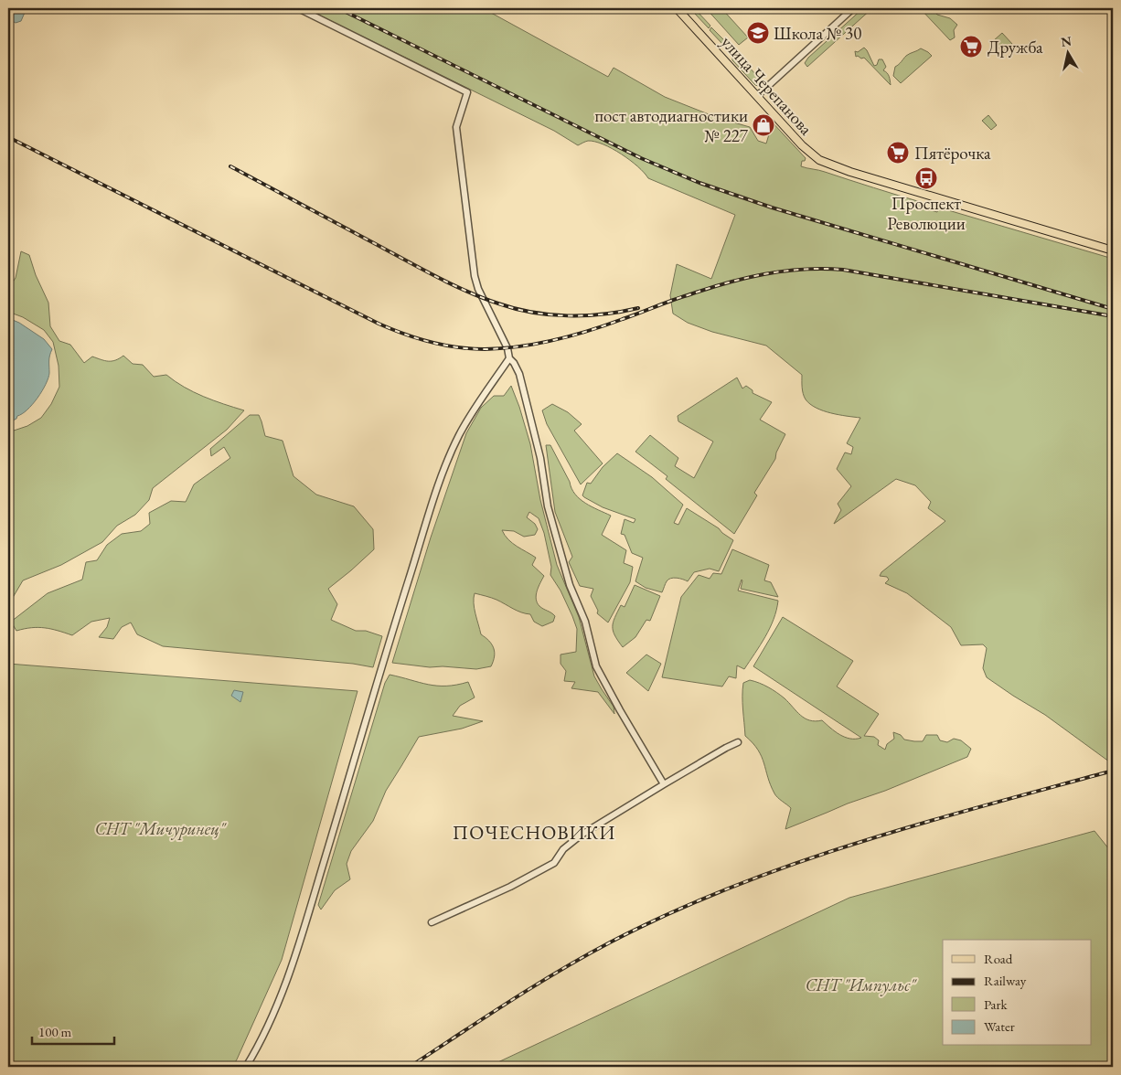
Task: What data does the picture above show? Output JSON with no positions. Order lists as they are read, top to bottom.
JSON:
{
  "streets": {
    "main road": ["улица Черепанова"]
  },
  "districts": ["ПОЧЕСНОВИКИ"],
  "parks": ["СНТ \"Мичуринец\"", "СНТ \"Импульс\""],
  "places": {
    "school or university": ["Школа № 30"],
    "supermarket": ["Дружба", "Пятёрочка"],
    "shop": ["пост автодиагностики № 227"],
    "bus stop": ["Проспект Революции"]
  },
  "legend": [
    "Road",
    "Railway",
    "Park",
    "Water"
  ],
  "scale_bar": "100 m",
  "north": "top"
}
